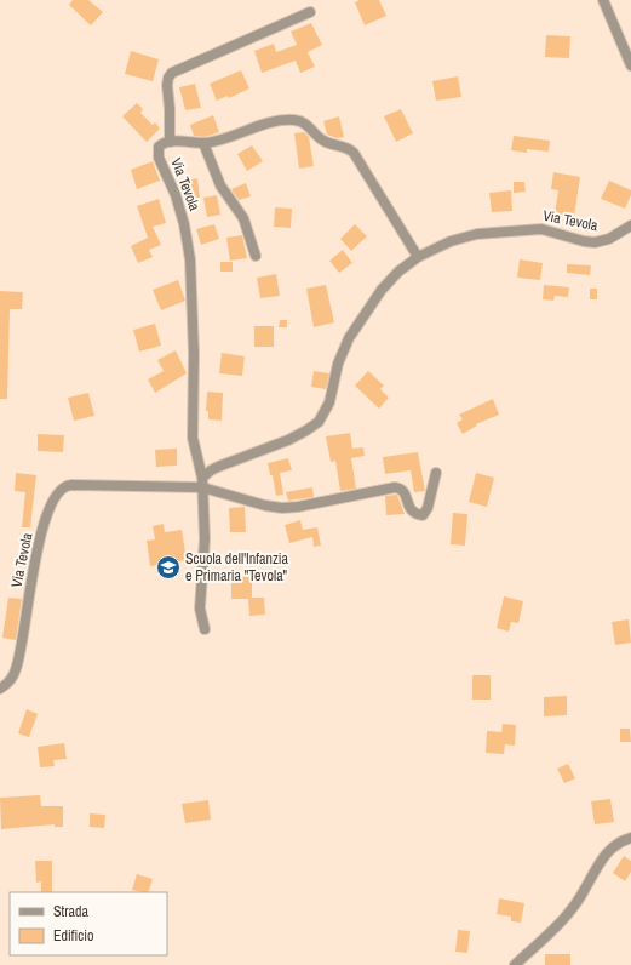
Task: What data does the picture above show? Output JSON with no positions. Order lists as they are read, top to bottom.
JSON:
{
  "streets": {
    "street": ["Via Tevola"]
  },
  "places": {
    "school or university": ["Scuola dell'Infanzia e Primaria \"Tevola\""]
  },
  "legend": ["Strada", "Edificio"]
}
